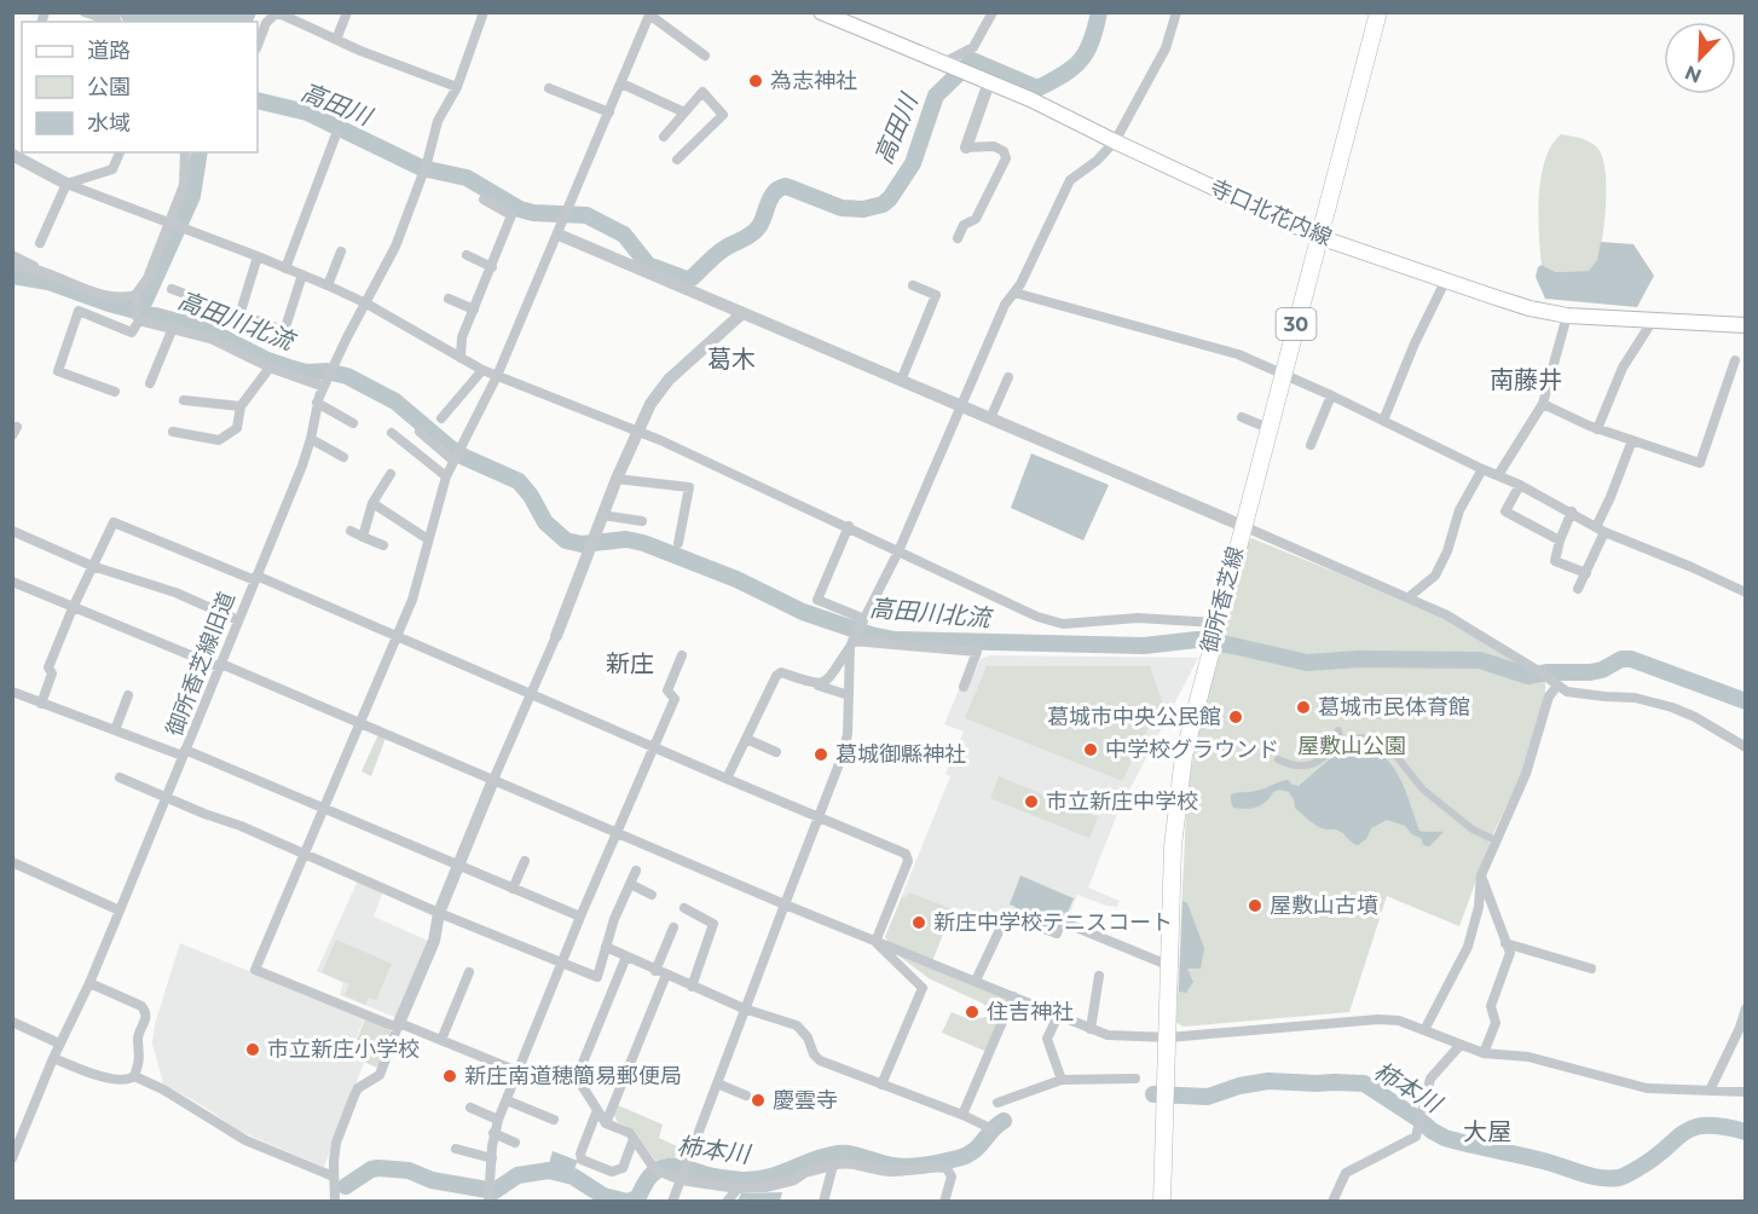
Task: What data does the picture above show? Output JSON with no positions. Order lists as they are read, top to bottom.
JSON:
{
  "streets": {
    "main road": ["寺口北花内線", "30", "御所香芝線"],
    "street": ["御所香芝線旧道"]
  },
  "crossings": [
    ["寺口北花内線", "御所香芝線"]
  ],
  "districts": [
    "葛木",
    "南藤井",
    "新庄",
    "大屋"
  ],
  "water": ["高田川", "高田川北流", "柿本川"],
  "parks": ["屋敷山公園"],
  "places": [
    "為志神社",
    "葛城市民体育館",
    "葛城市中央公民館",
    "中学校グラウンド",
    "葛城御縣神社",
    "市立新庄中学校",
    "屋敷山古墳",
    "新庄中学校テニスコート",
    "住吉神社",
    "市立新庄小学校",
    "新庄南道穂簡易郵便局",
    "慶雲寺"
  ],
  "legend": ["道路", "公園", "水域"],
  "north": "bottom left"
}
